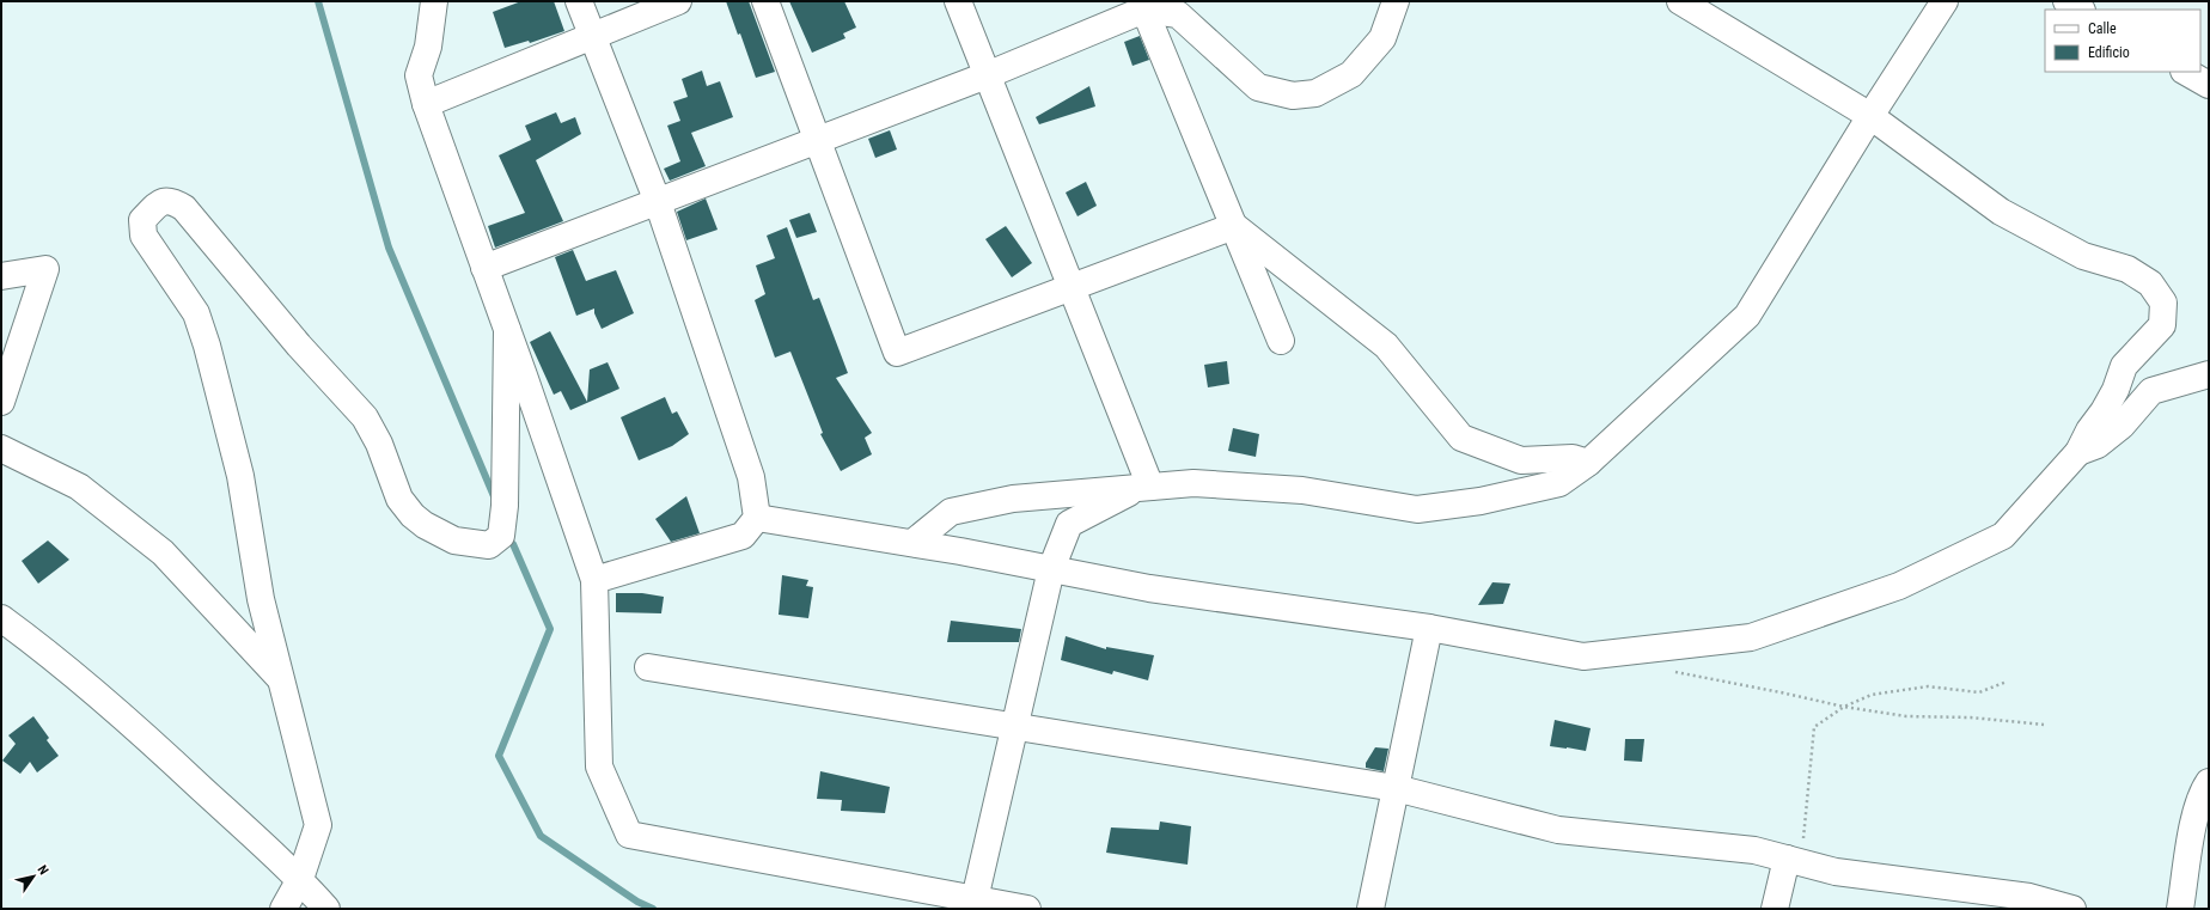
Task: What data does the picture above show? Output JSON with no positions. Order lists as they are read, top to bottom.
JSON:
{
  "legend": ["Calle", "Edificio"],
  "north": "top right"
}
